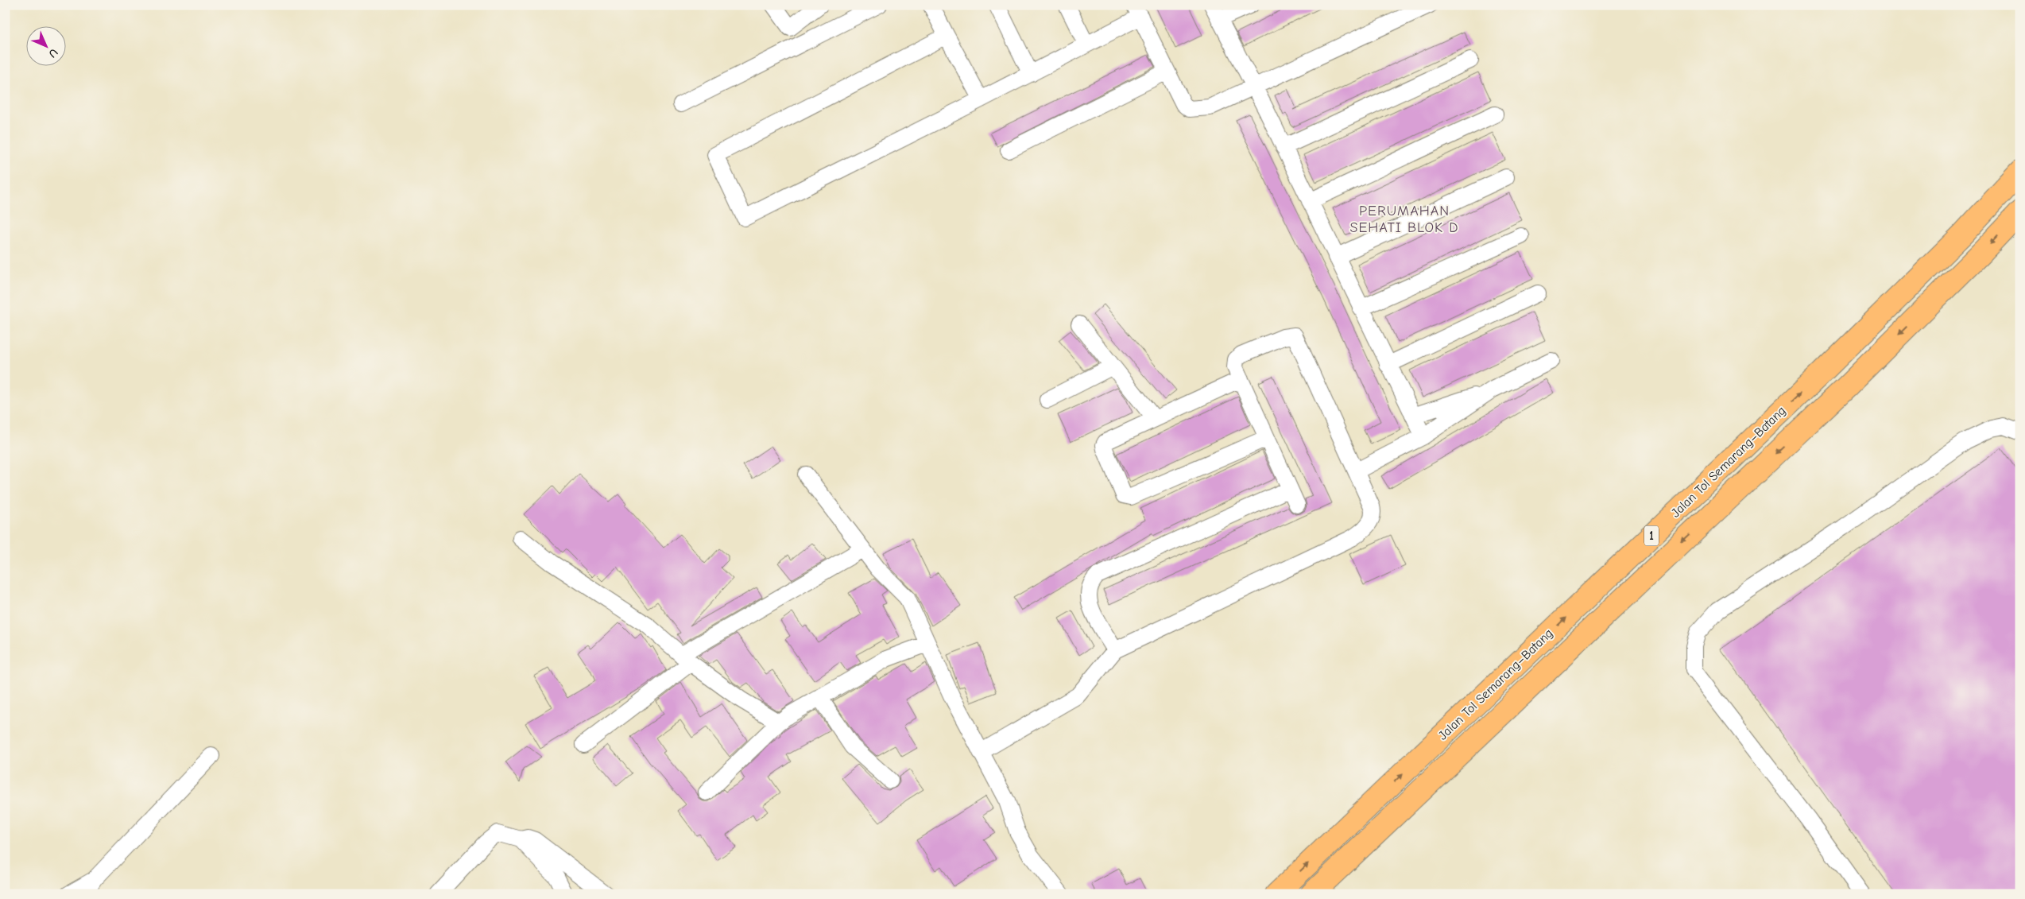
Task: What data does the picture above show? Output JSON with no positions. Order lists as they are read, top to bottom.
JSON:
{
  "streets": {
    "highway": ["Jalan Tol Semarang–Batang", "1"]
  },
  "districts": ["PERUMAHAN SEHATI BLOK D"],
  "north": "bottom right"
}
